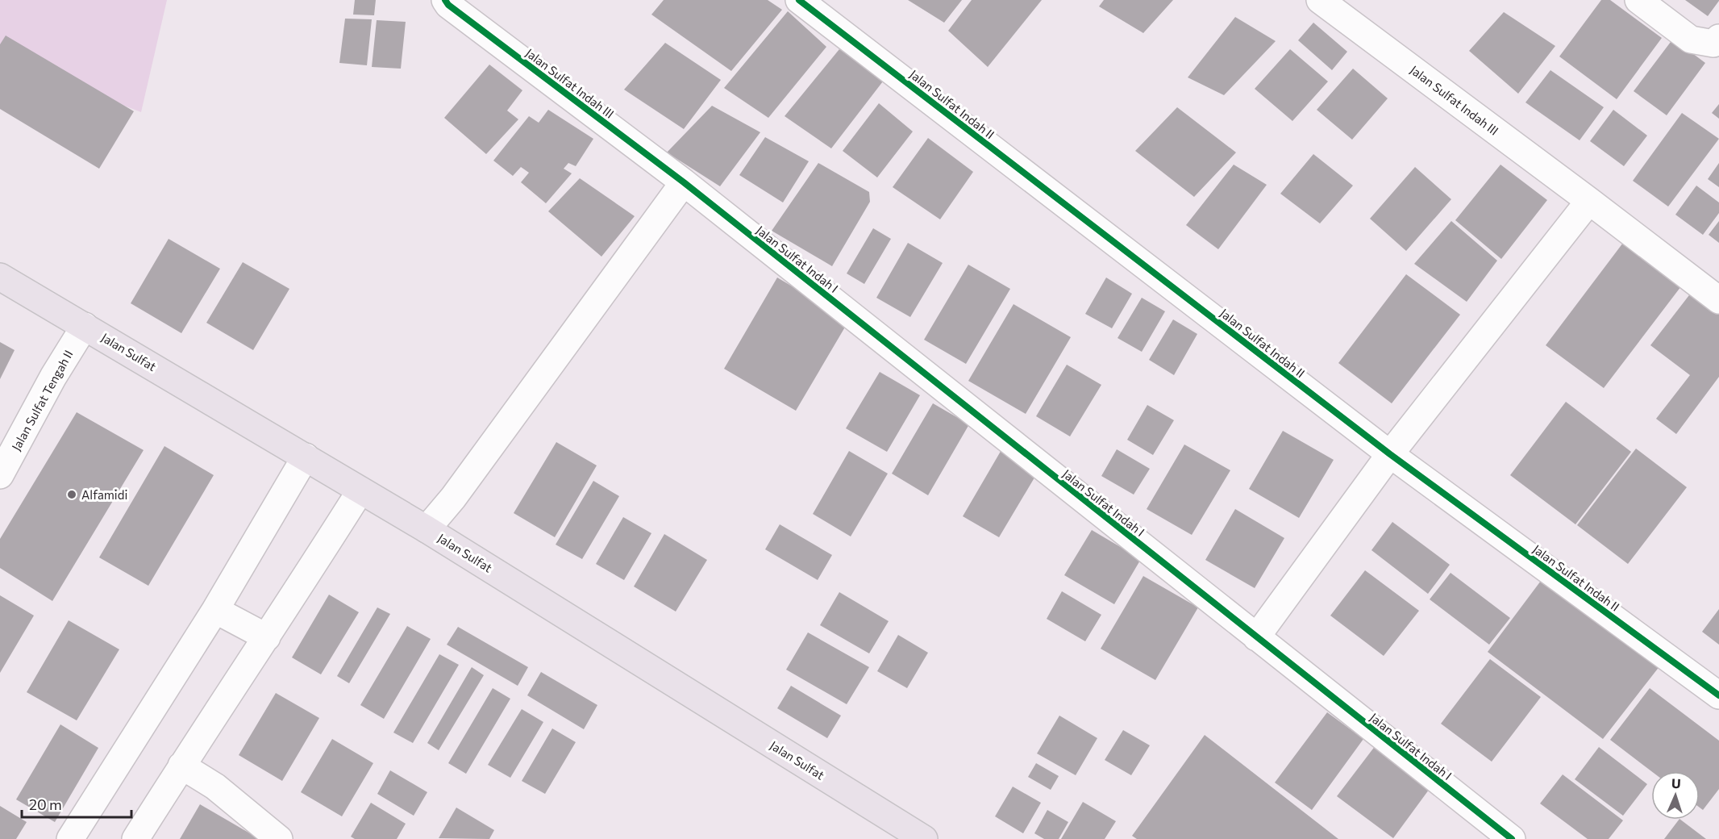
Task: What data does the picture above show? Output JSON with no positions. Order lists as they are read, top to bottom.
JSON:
{
  "streets": {
    "main road": ["Jalan Sulfat"],
    "street": [
      "Jalan Sulfat Indah III",
      "Jalan Sulfat Indah II",
      "Jalan Sulfat Indah I",
      "Jalan Sulfat Tengah II"
    ]
  },
  "crossings": [
    ["Jalan Sulfat Indah III", "Jalan Sulfat Indah I"],
    ["Jalan Sulfat", "Jalan Sulfat Tengah II"]
  ],
  "places": ["Alfamidi"],
  "scale_bar": "20 m",
  "north": "top"
}
